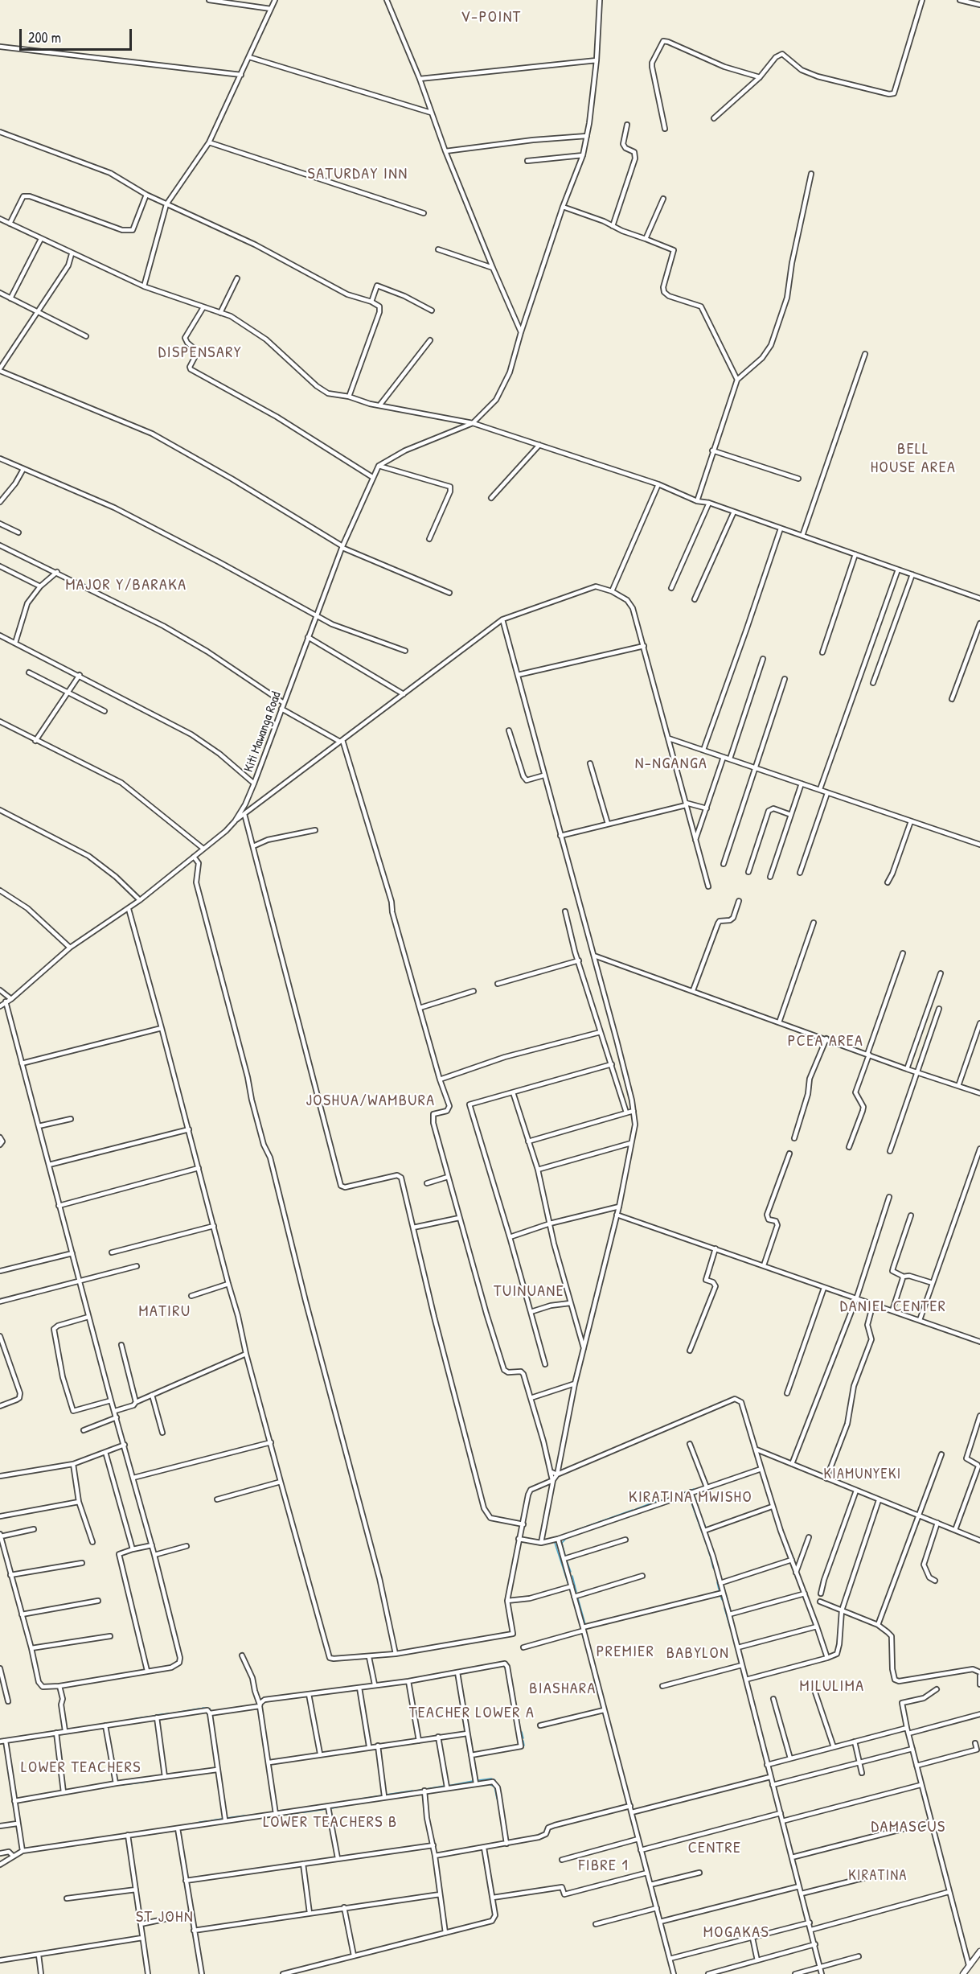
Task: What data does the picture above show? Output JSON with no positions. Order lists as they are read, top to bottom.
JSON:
{
  "streets": {
    "street": ["Kiti Mawanga Road"]
  },
  "districts": [
    "V-POINT",
    "SATURDAY INN",
    "DISPENSARY",
    "BELL HOUSE AREA",
    "MAJOR Y/BARAKA",
    "N-NGANGA",
    "PCEA AREA",
    "JOSHUA/WAMBURA",
    "TUINUANE",
    "DANIEL CENTER",
    "MATIRU",
    "KIAMUNYEKI",
    "KIRATINA MWISHO",
    "PREMIER",
    "BABYLON",
    "MILULIMA",
    "BIASHARA",
    "TEACHER LOWER A",
    "LOWER TEACHERS",
    "LOWER TEACHERS B",
    "DAMASCUS",
    "CENTRE",
    "FIBRE 1",
    "KIRATINA",
    "ST JOHN",
    "MOGAKAS"
  ],
  "scale_bar": "200 m"
}
